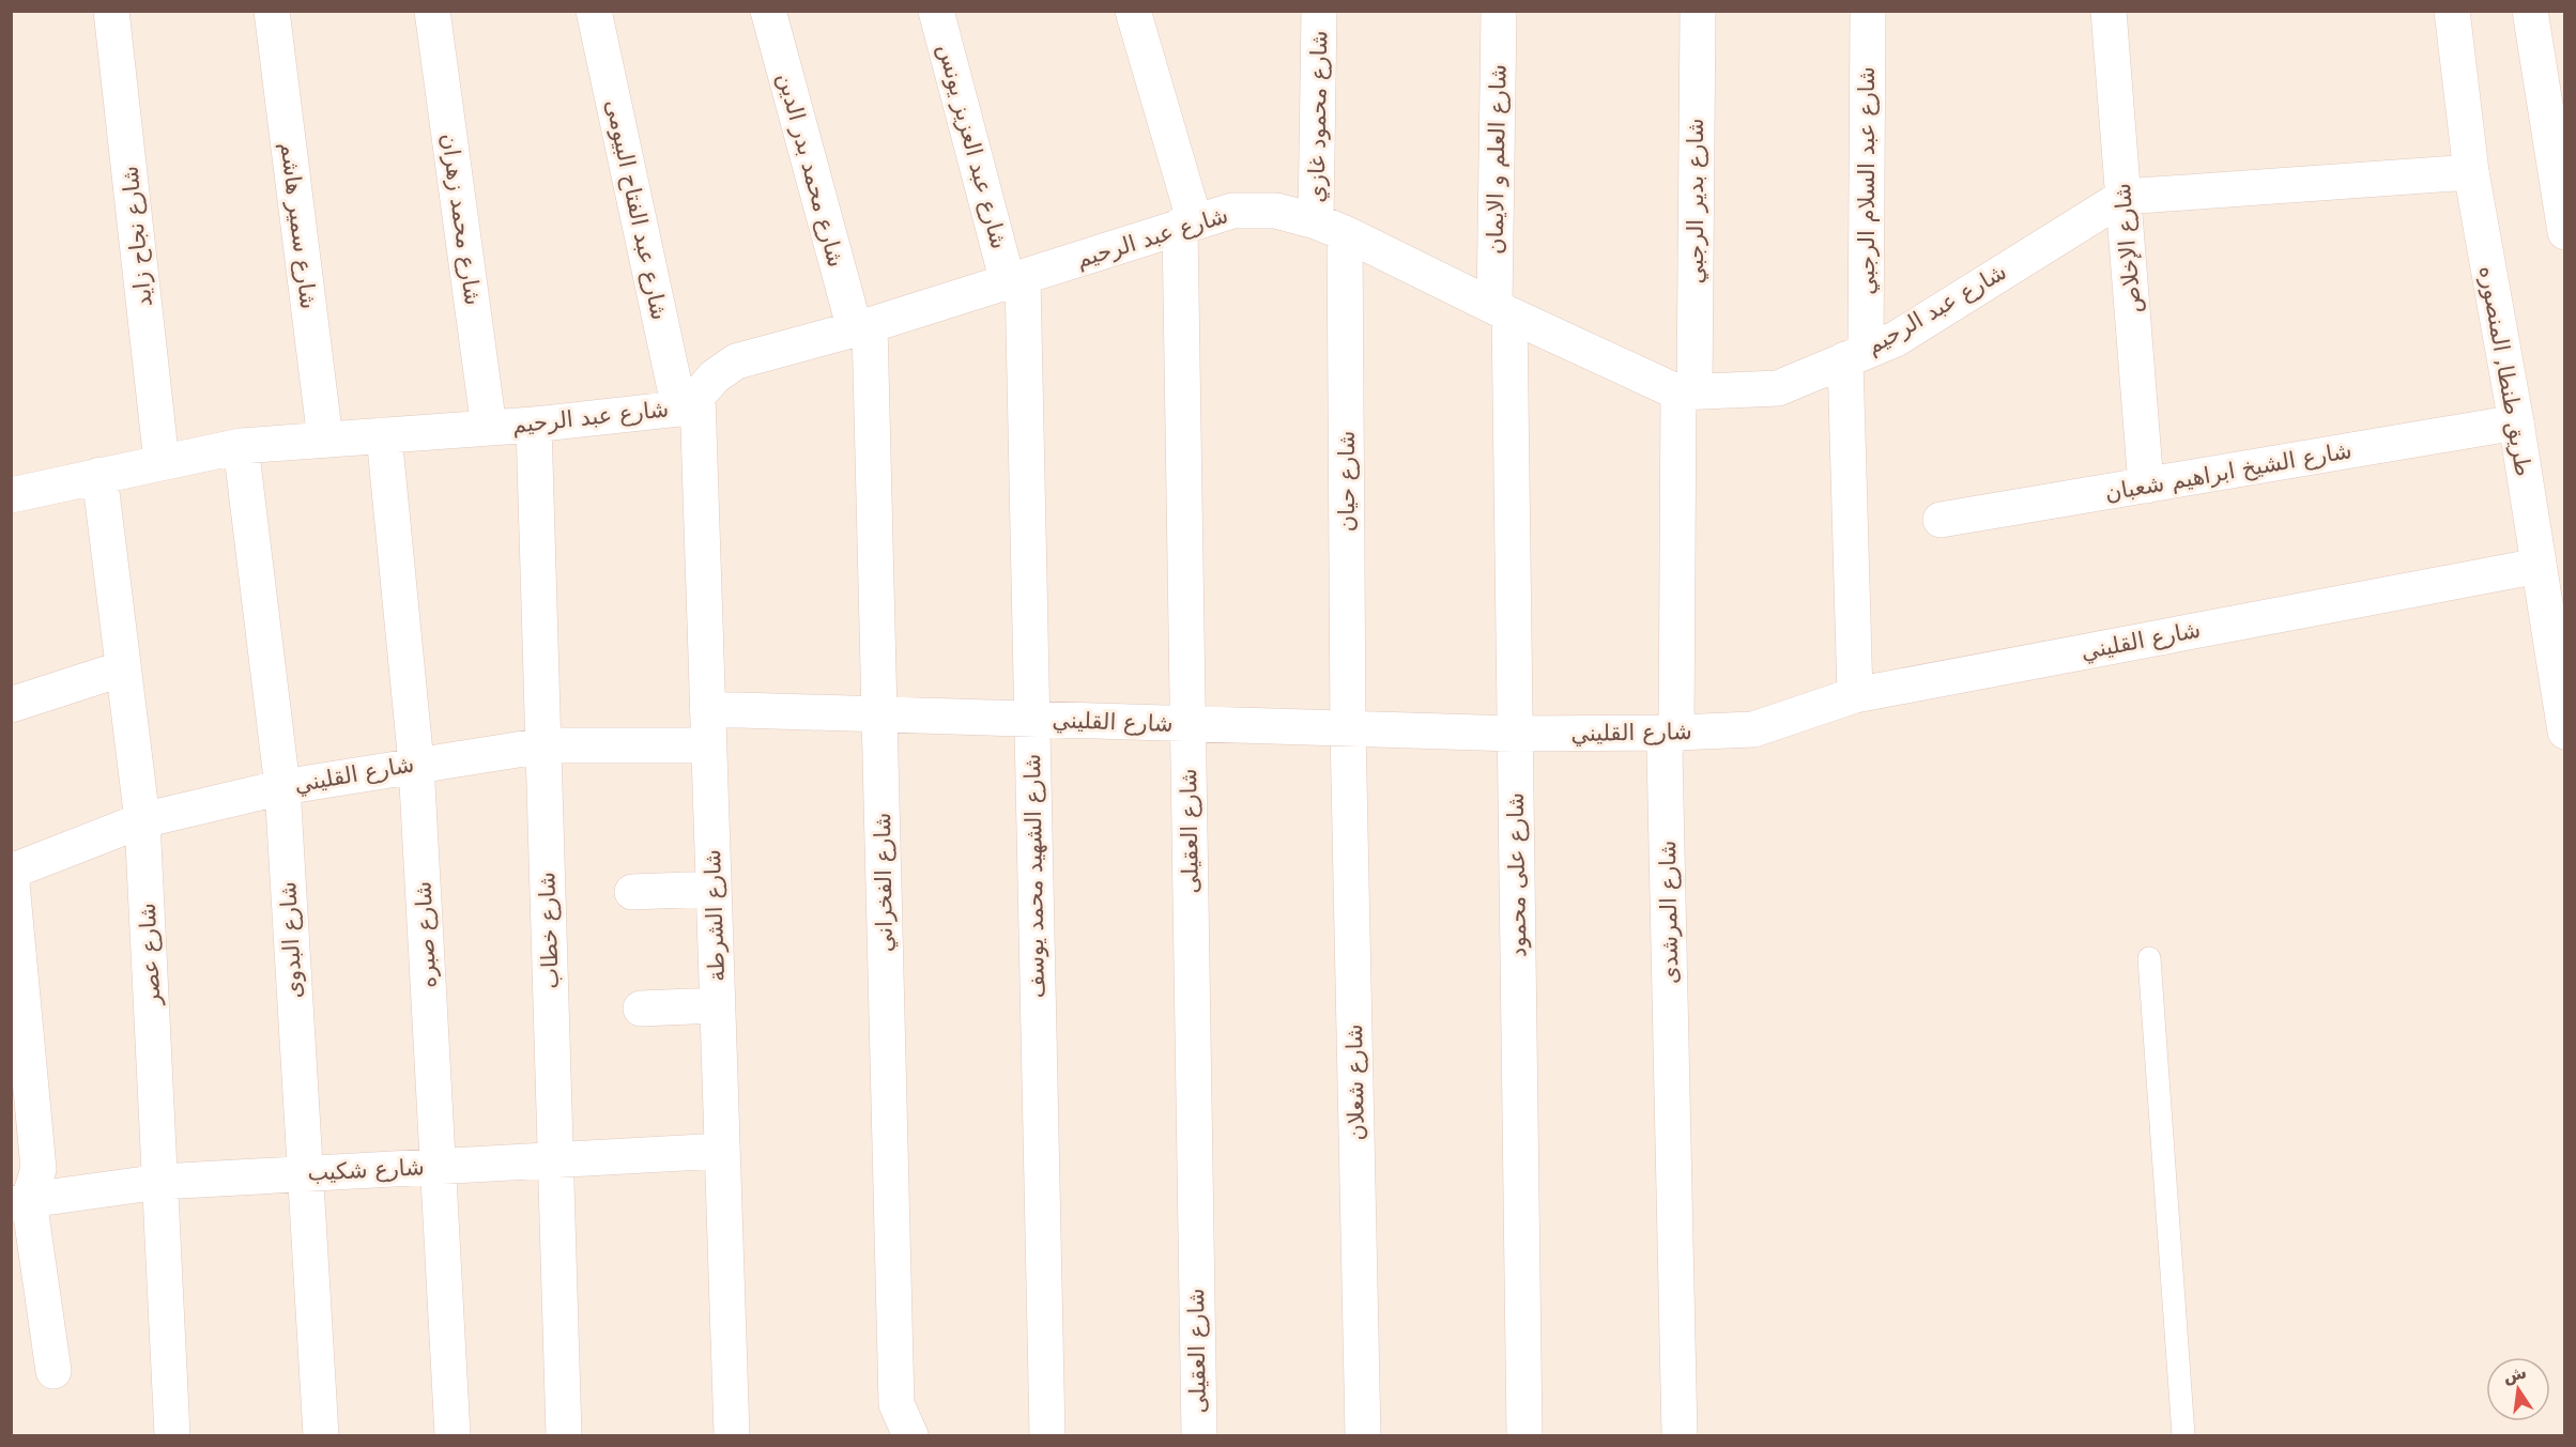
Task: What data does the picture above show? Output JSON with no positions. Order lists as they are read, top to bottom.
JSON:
{
  "streets": {
    "street": [
      "شارع محمود غازي",
      "شارع عبد العزيز يونس",
      "شارع العلم و الايمان",
      "شارع محمد بدر الدين",
      "شارع عبد السلام الرجبي",
      "شارع بدير الرجبي",
      "شارع عبد الفتاح البيومى",
      "شارع محمد زهران",
      "شارع سمير هاشم",
      "شارع نجاح زايد",
      "شارع عبد الرحيم",
      "شارع الإخلاص",
      "طريق طنطا, المنصوره",
      "شارع الشيخ ابراهيم شعبان",
      "شارع حيان",
      "شارع القليني",
      "شارع العقيلى",
      "شارع على محمود",
      "شارع الشهيد محمد يوسف",
      "شارع الفخراني",
      "شارع المرشدى",
      "شارع الشرطة",
      "شارع خطاب",
      "شارع صبره",
      "شارع البدوى",
      "شارع عصر",
      "شارع شعلان",
      "شارع شكيب"
    ]
  },
  "crossings": [
    ["شارع محمود غازي", "شارع عبد الرحيم"],
    ["شارع محمود غازي", "شارع حيان"],
    ["شارع عبد العزيز يونس", "شارع عبد الرحيم"],
    ["شارع عبد العزيز يونس", "شارع الشهيد محمد يوسف"],
    ["شارع العلم و الايمان", "شارع عبد الرحيم"],
    ["شارع العلم و الايمان", "شارع على محمود"],
    ["شارع محمد بدر الدين", "شارع عبد الرحيم"],
    ["شارع محمد بدر الدين", "شارع الفخراني"],
    ["شارع عبد السلام الرجبي", "شارع عبد الرحيم"],
    ["شارع عبد السلام الرجبي", "شارع القليني"],
    ["شارع بدير الرجبي", "شارع عبد الرحيم"],
    ["شارع بدير الرجبي", "شارع المرشدى"],
    ["شارع عبد الفتاح البيومى", "شارع عبد الرحيم"],
    ["شارع عبد الفتاح البيومى", "شارع الشرطة"],
    ["شارع محمد زهران", "شارع عبد الرحيم"],
    ["شارع سمير هاشم", "شارع عبد الرحيم"],
    ["شارع نجاح زايد", "شارع عبد الرحيم"],
    ["شارع عبد الرحيم", "شارع الإخلاص"],
    ["شارع عبد الرحيم", "طريق طنطا, المنصوره"],
    ["شارع عبد الرحيم", "شارع حيان"],
    ["شارع عبد الرحيم", "شارع العقيلى"],
    ["شارع عبد الرحيم", "شارع على محمود"],
    ["شارع عبد الرحيم", "شارع الشهيد محمد يوسف"],
    ["شارع عبد الرحيم", "شارع الفخراني"],
    ["شارع عبد الرحيم", "شارع المرشدى"],
    ["شارع عبد الرحيم", "شارع الشرطة"],
    ["شارع عبد الرحيم", "شارع خطاب"],
    ["شارع عبد الرحيم", "شارع صبره"],
    ["شارع عبد الرحيم", "شارع البدوى"],
    ["شارع عبد الرحيم", "شارع عصر"],
    ["شارع الإخلاص", "شارع الشيخ ابراهيم شعبان"],
    ["طريق طنطا, المنصوره", "شارع الشيخ ابراهيم شعبان"],
    ["طريق طنطا, المنصوره", "شارع القليني"],
    ["شارع حيان", "شارع القليني"],
    ["شارع حيان", "شارع شعلان"],
    ["شارع القليني", "شارع العقيلى"],
    ["شارع القليني", "شارع على محمود"],
    ["شارع القليني", "شارع الشهيد محمد يوسف"],
    ["شارع القليني", "شارع الفخراني"],
    ["شارع القليني", "شارع المرشدى"],
    ["شارع القليني", "شارع الشرطة"],
    ["شارع القليني", "شارع خطاب"],
    ["شارع القليني", "شارع صبره"],
    ["شارع القليني", "شارع البدوى"],
    ["شارع القليني", "شارع عصر"],
    ["شارع القليني", "شارع شعلان"],
    ["شارع الشرطة", "شارع شكيب"],
    ["شارع خطاب", "شارع شكيب"],
    ["شارع صبره", "شارع شكيب"],
    ["شارع البدوى", "شارع شكيب"],
    ["شارع عصر", "شارع شكيب"]
  ],
  "north": "top"
}
